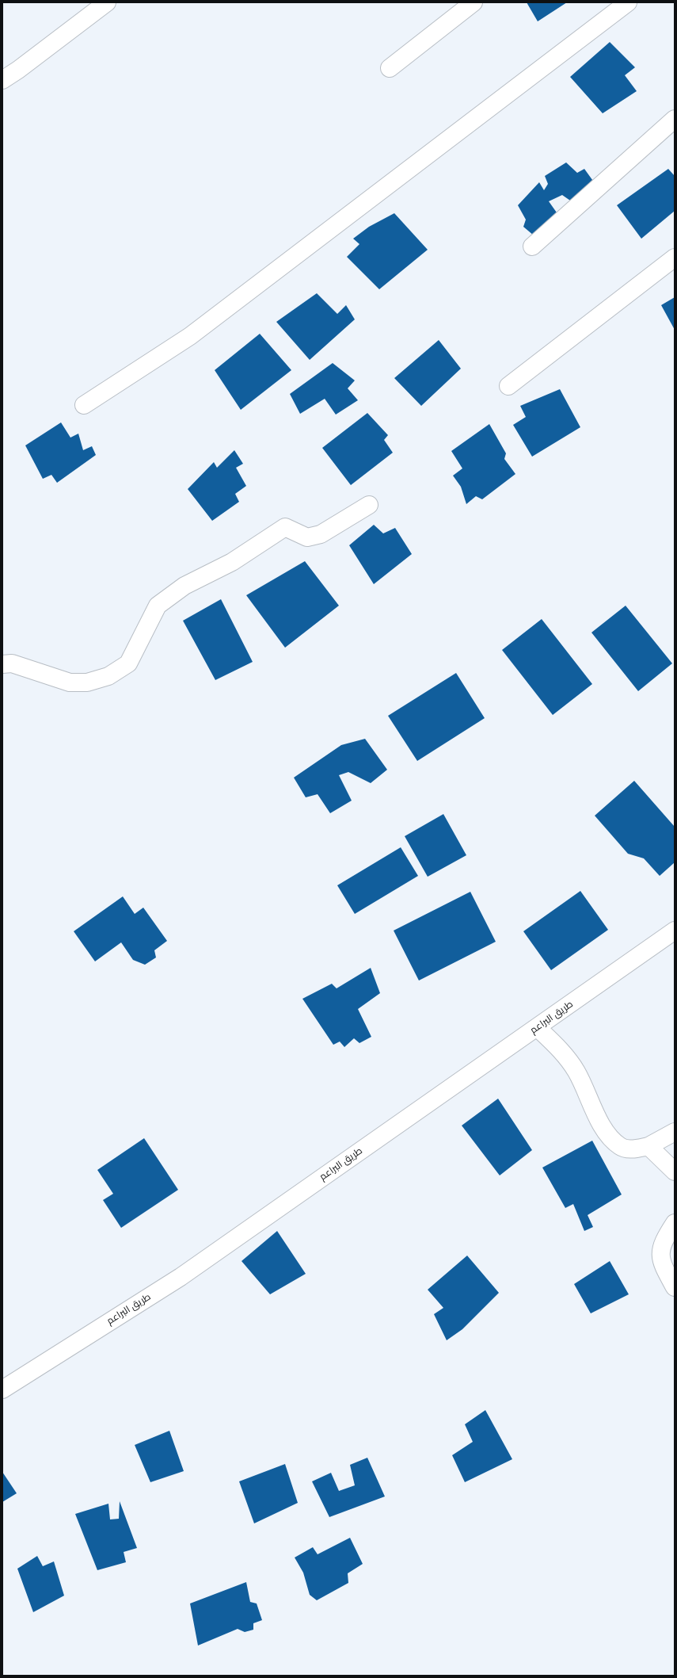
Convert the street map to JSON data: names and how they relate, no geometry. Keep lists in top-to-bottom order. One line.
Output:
{"streets":{"street":["طريق البراعم"]}}
